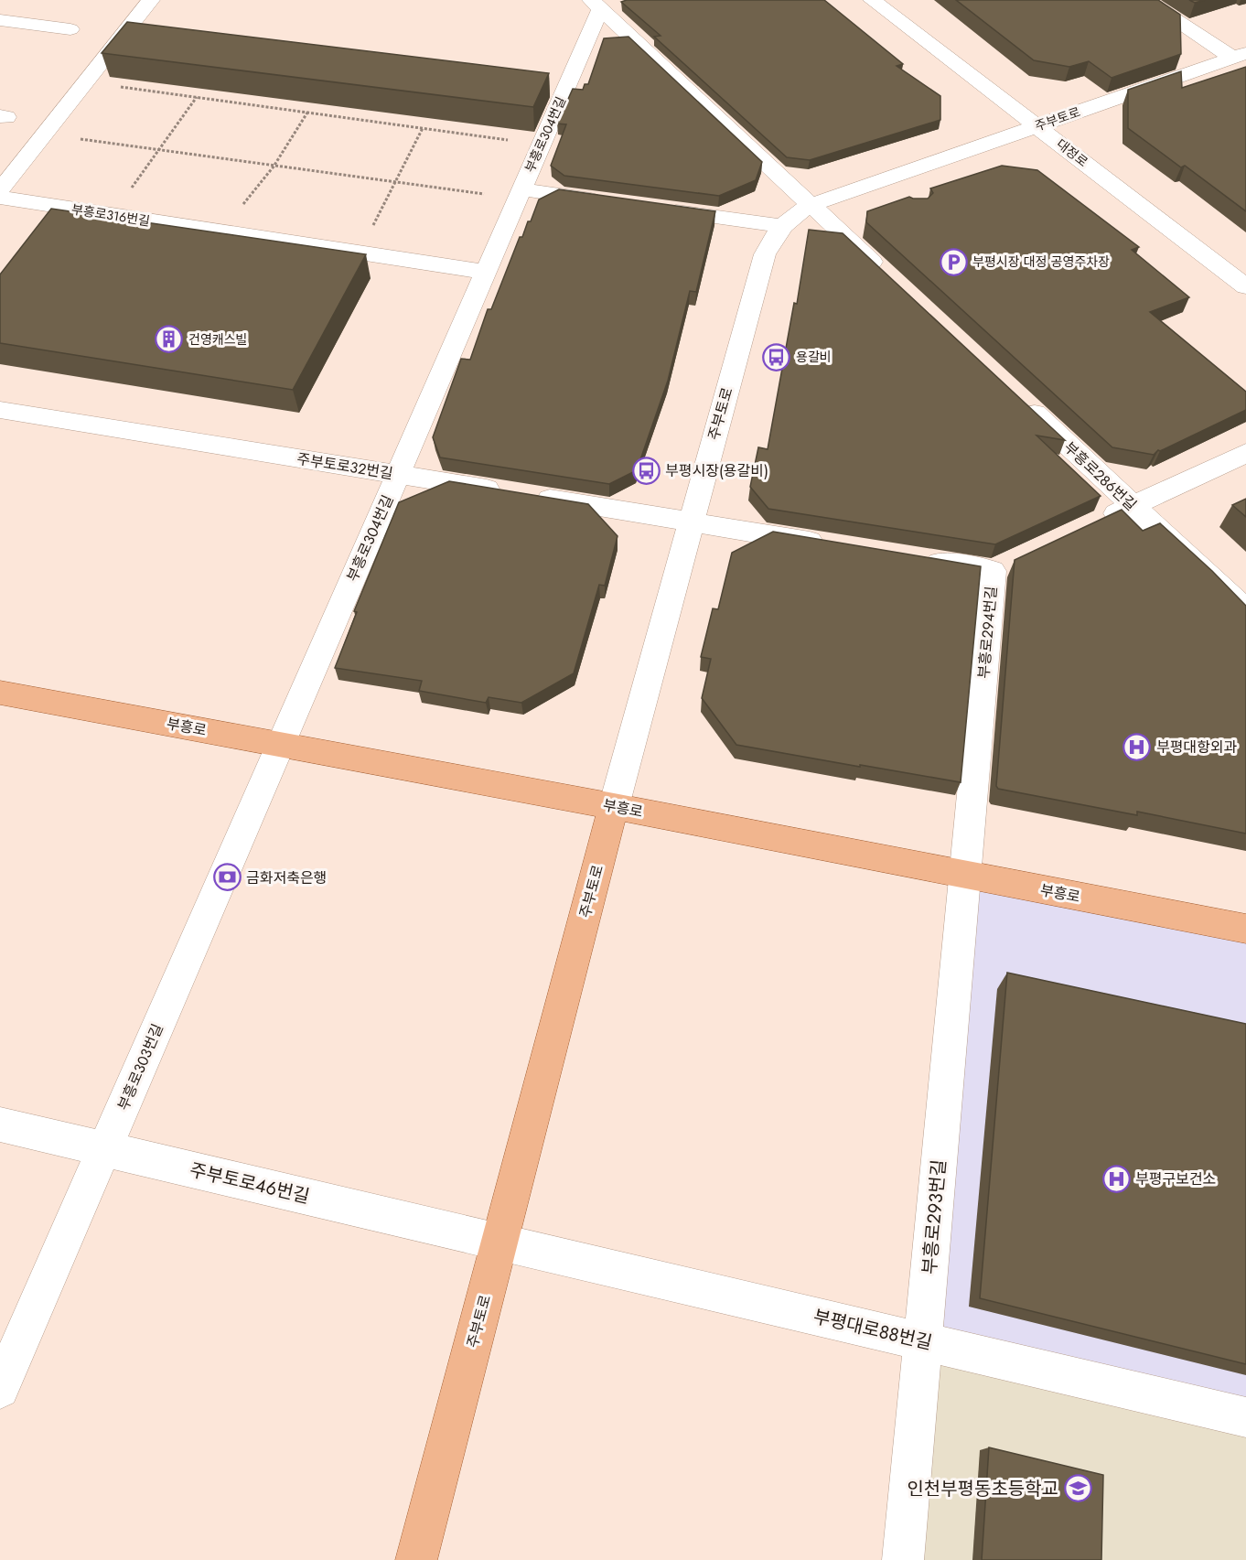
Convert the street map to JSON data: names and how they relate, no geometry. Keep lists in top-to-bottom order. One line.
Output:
{"streets":{"main road":["주부토로","부흥로"],"street":["부흥로304번길","대정로","부흥로316번길","주부토로32번길","부흥로286번길","부흥로294번길","부흥로303번길","주부토로46번길","부흥로293번길","부평대로88번길"]},"crossings":[["주부토로","대정로"],["주부토로","주부토로32번길"],["주부토로","부흥로"],["주부토로","주부토로46번길"],["주부토로","부평대로88번길"],["부흥로304번길","주부토로32번길"],["부흥로304번길","부흥로"],["부흥로304번길","부흥로303번길"],["부흥로294번길","부흥로"],["부흥로294번길","부흥로293번길"],["부흥로","부흥로303번길"],["부흥로","부흥로293번길"],["부흥로303번길","주부토로46번길"],["주부토로46번길","부평대로88번길"],["부흥로293번길","부평대로88번길"]],"places":{"parking":["부평시장 대정 공영주차장"],"building":["건영캐스빌"],"bus stop":["용갈비","부평시장(용갈비)"],"hospital":["부평대항외과","부평구보건소"],"bank":["금화저축은행"],"school or university":["인천부평동초등학교"]}}
